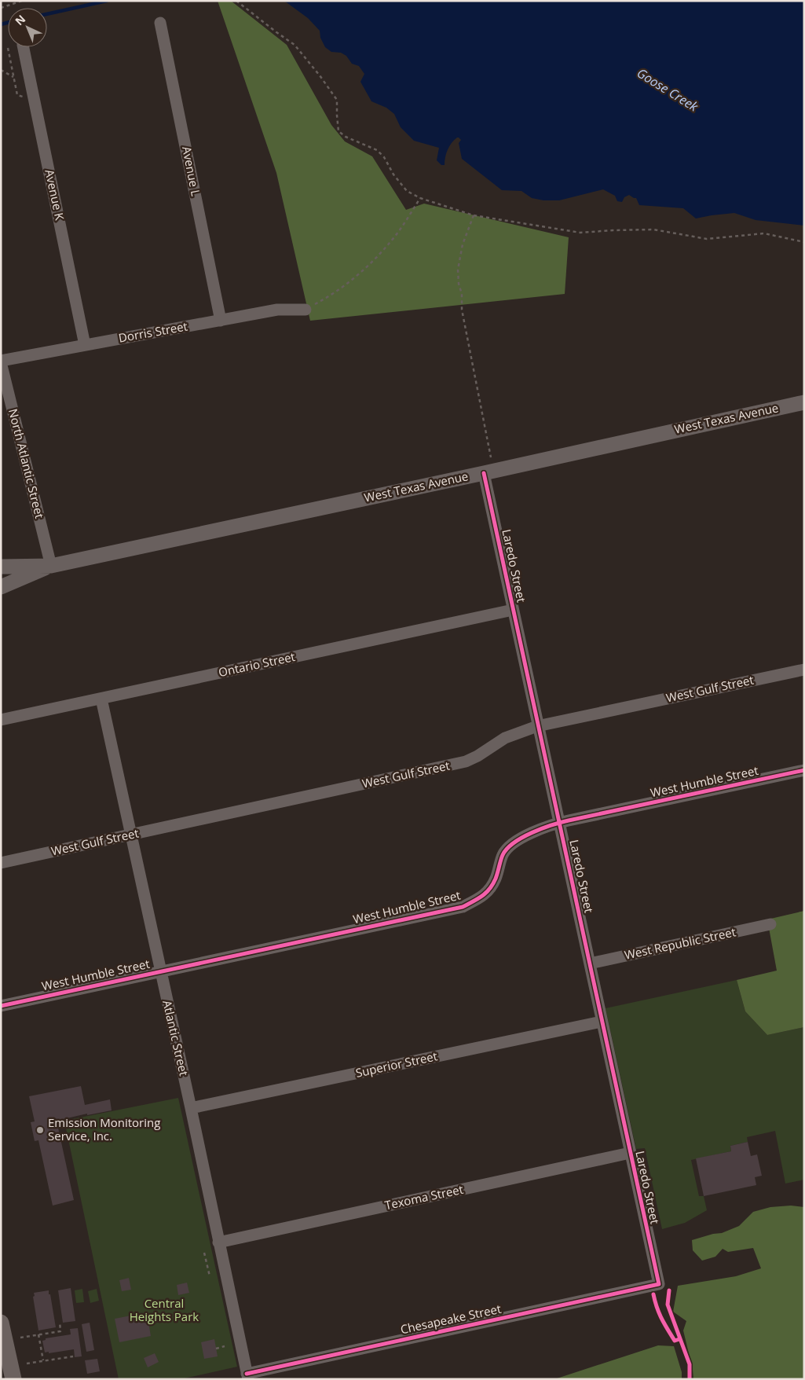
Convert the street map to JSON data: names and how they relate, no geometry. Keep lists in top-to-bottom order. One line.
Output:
{"streets":{"street":["Avenue L","Avenue K","Dorris Street","West Texas Avenue","North Atlantic Street","Laredo Street","Ontario Street","West Gulf Street","West Humble Street","West Republic Street","Atlantic Street","Superior Street","Texoma Street","Chesapeake Street"]},"crossings":[["Avenue L","Dorris Street"],["Avenue K","Dorris Street"],["Dorris Street","North Atlantic Street"],["West Texas Avenue","North Atlantic Street"],["West Texas Avenue","Laredo Street"],["Laredo Street","Ontario Street"],["Laredo Street","West Gulf Street"],["Laredo Street","West Humble Street"],["Laredo Street","West Republic Street"],["Laredo Street","Superior Street"],["Laredo Street","Texoma Street"],["Laredo Street","Chesapeake Street"],["Ontario Street","Atlantic Street"],["West Gulf Street","Atlantic Street"],["West Humble Street","Atlantic Street"],["Atlantic Street","Superior Street"],["Atlantic Street","Texoma Street"],["Atlantic Street","Chesapeake Street"]],"water":["Goose Creek"],"parks":["Central Heights Park"],"places":["Emission Monitoring Service, Inc."],"north":"top left"}
